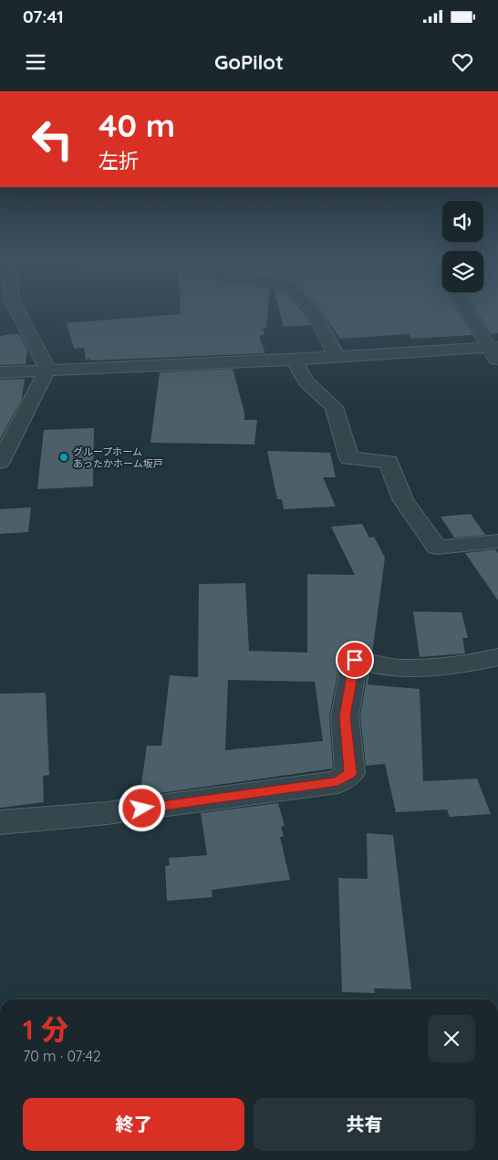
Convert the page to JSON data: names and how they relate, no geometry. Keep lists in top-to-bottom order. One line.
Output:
{"places":["グループホーム あったかホーム坂戸"],"page":{"status":"07:41","header":"GoPilot","turn":["40 m","左折"],"heading":["1 分","70 m · 07:42"],"buttons":["終了","共有"]}}
